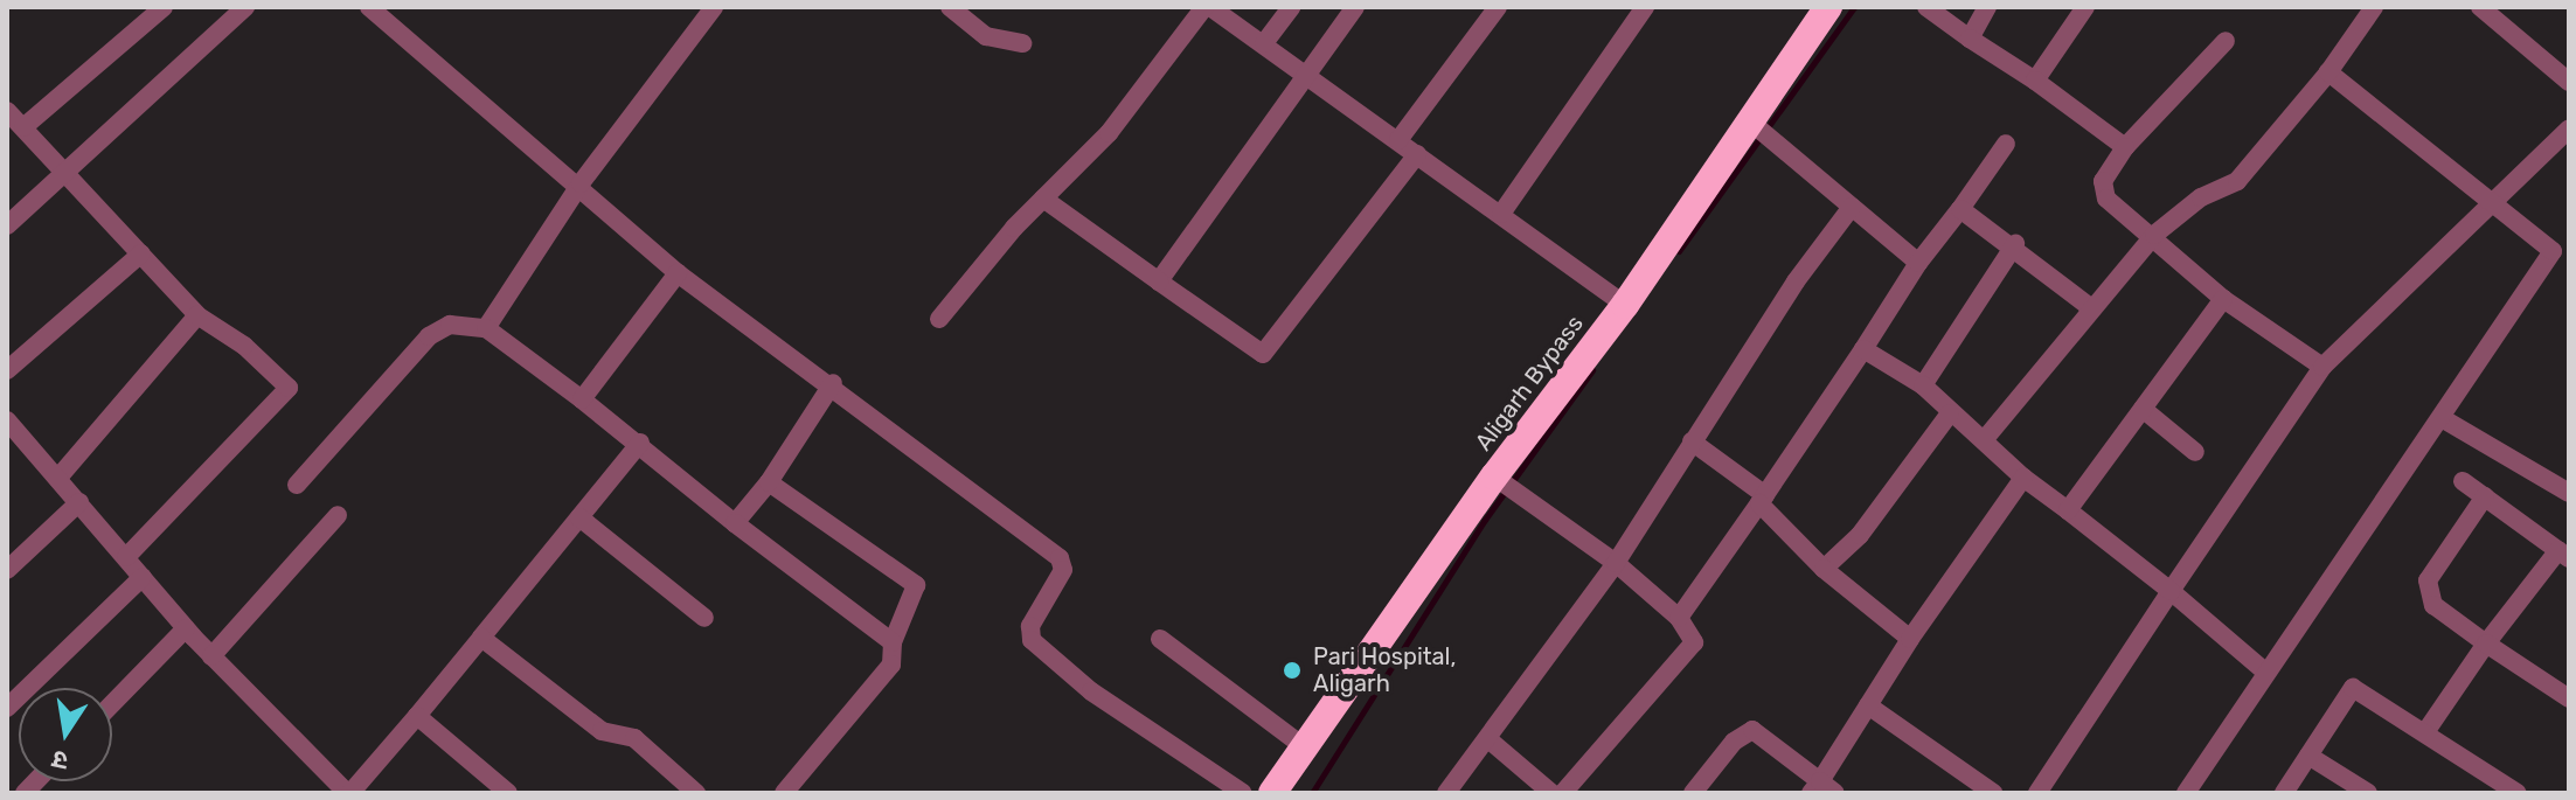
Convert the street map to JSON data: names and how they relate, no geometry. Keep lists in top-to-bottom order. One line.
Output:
{"streets":{"highway":["Aligarh Bypass"]},"places":["Pari Hospital, Aligarh"],"north":"bottom"}
